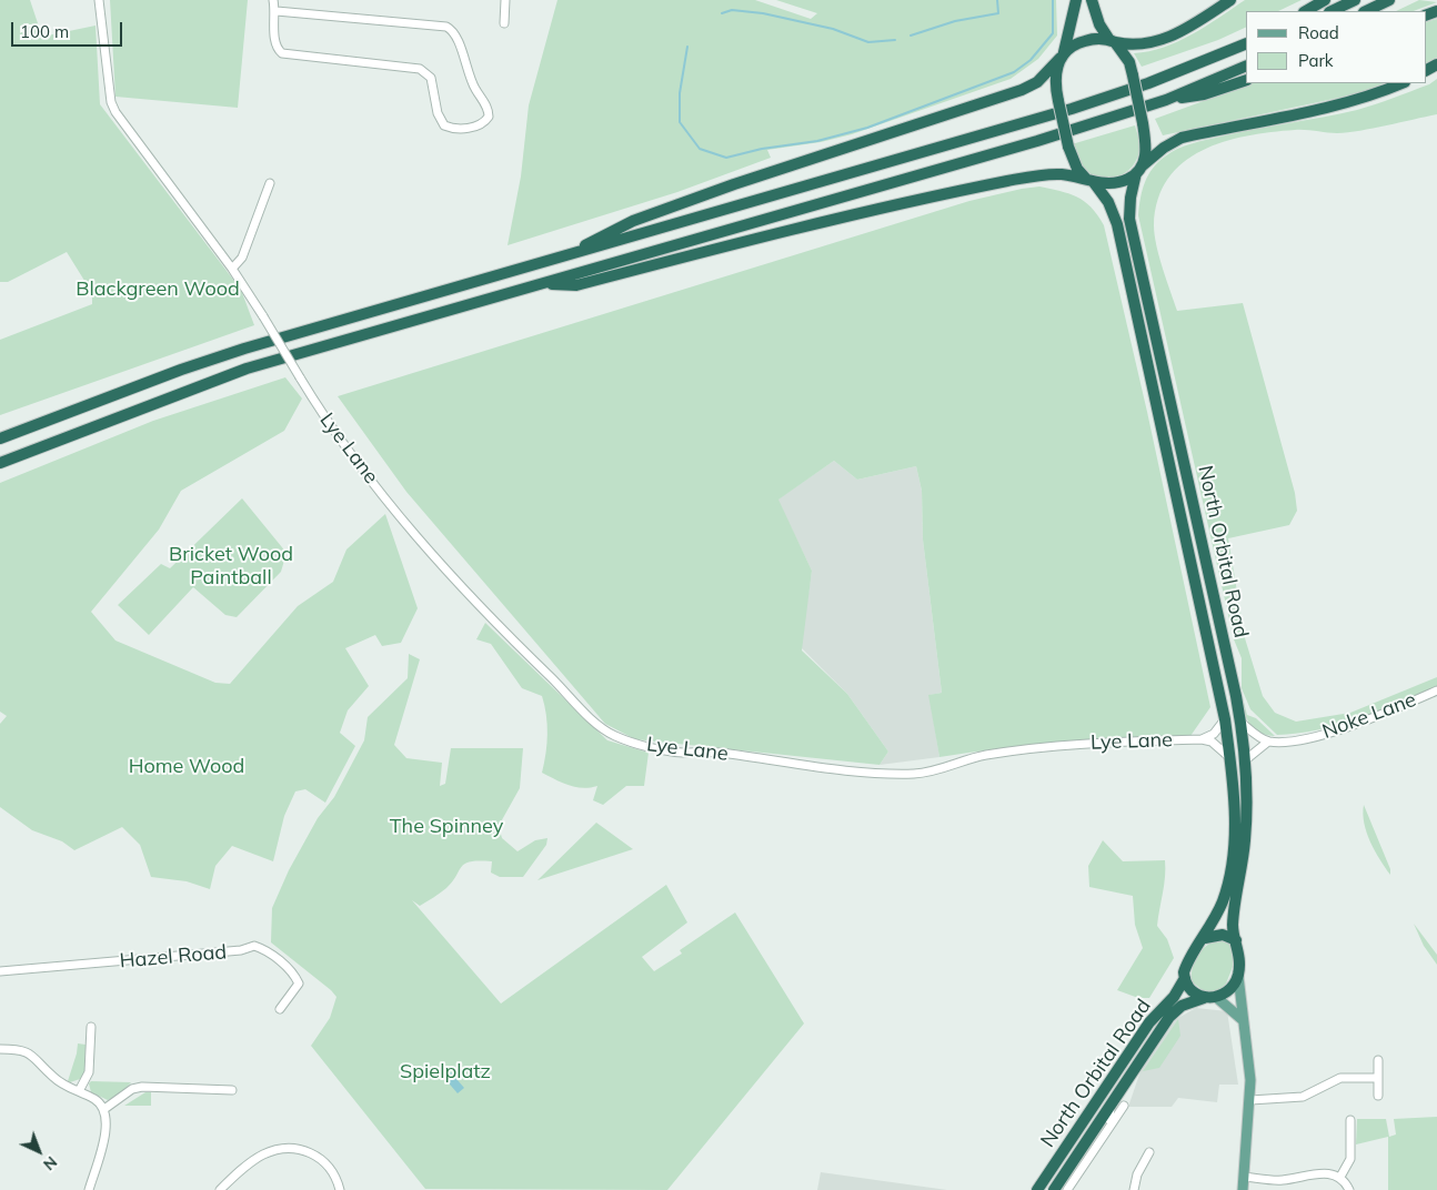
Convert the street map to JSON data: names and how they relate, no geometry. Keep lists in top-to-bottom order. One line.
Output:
{"streets":{"highway":["North Orbital Road"],"street":["Lye Lane","Noke Lane","Hazel Road"]},"crossings":[["Lye Lane","North Orbital Road"]],"parks":["Blackgreen Wood","Bricket Wood Paintball","Home Wood","The Spinney","Spielplatz"],"legend":["Road","Park"],"scale_bar":"100 m","north":"bottom right"}
